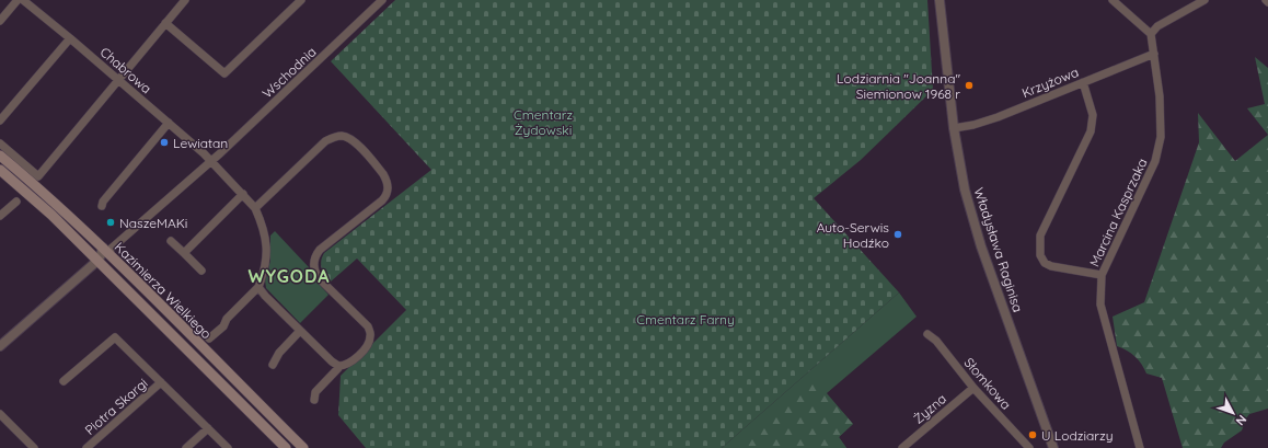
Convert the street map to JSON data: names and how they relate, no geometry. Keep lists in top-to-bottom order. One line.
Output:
{"streets":{"main road":["Kazimierza Wielkiego"],"street":["Chabrowa","Wschodnia","Krzyżowa","Marcina Kasprzaka","Władysława Raginisa","Słomkowa","Piotra Skargi","Żyzna"]},"crossings":[["Chabrowa","Wschodnia"],["Wschodnia","Kazimierza Wielkiego"],["Krzyżowa","Marcina Kasprzaka"],["Krzyżowa","Władysława Raginisa"],["Słomkowa","Żyzna"]],"districts":["WYGODA"],"parks":["Cmentarz Żydowski","Cmentarz Farny"],"places":["Lodziarnia \"Joanna\" Siemionow 1968 r","Lewiatan","NaszeMAKi","Auto-Serwis Hodźko","U Lodziarzy"],"north":"bottom right"}
